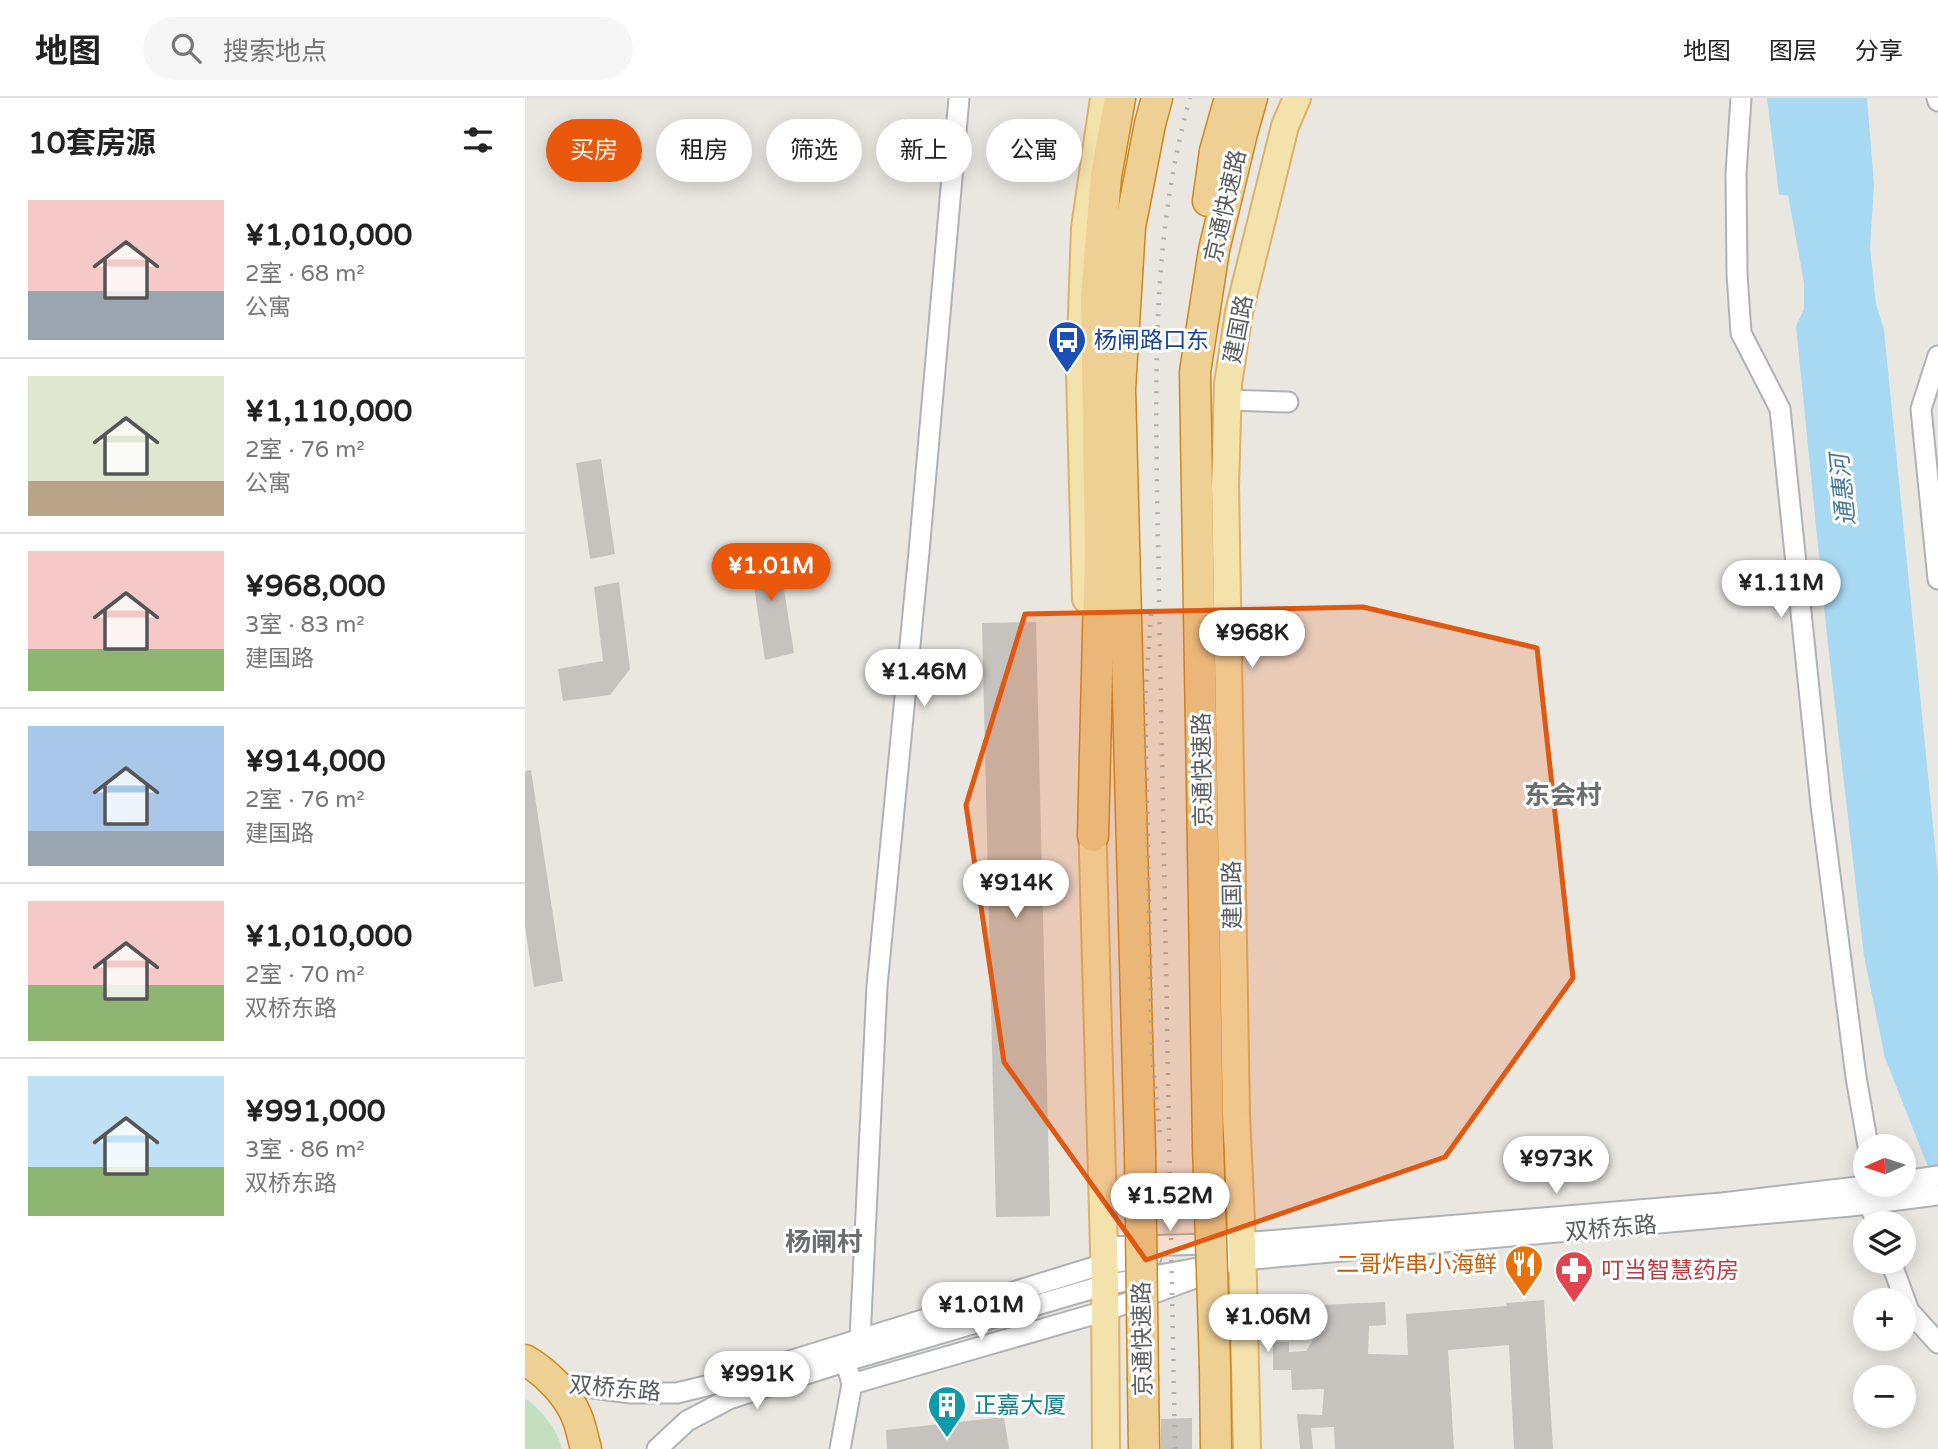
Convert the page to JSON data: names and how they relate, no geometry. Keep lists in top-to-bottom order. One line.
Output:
{"streets":{"highway":["京通快速路"],"main road":["建国路"],"street":["双桥东路"]},"crossings":[["建国路","双桥东路"]],"districts":["东会村","杨闸村"],"water":["通惠河"],"places":{"bus stop":["杨闸路口东"],"restaurant":["二哥炸串小海鲜"],"pharmacy":["叮当智慧药房"],"building":["正嘉大厦"]},"north":"left","page":{"header":"地图","search":"搜索地点","nav":["地图","图层","分享"],"heading":"10套房源","chip":["买房","租房","筛选","新上","公寓"],"list":[{"name":"¥1,010,000","note":"2室 · 68 m² · 公寓"},{"name":"¥1,110,000","note":"2室 · 76 m² · 公寓"},{"name":"¥968,000","note":"3室 · 83 m² · 建国路"},{"name":"¥914,000","note":"2室 · 76 m² · 建国路"},{"name":"¥1,010,000","note":"2室 · 70 m² · 双桥东路"},{"name":"¥991,000","note":"3室 · 86 m² · 双桥东路"}],"price":["¥1.01M","¥1.11M","¥968K","¥1.46M","¥914K","¥973K","¥1.52M","¥1.01M","¥1.06M","¥991K"],"map_buttons":["+","−"]}}
